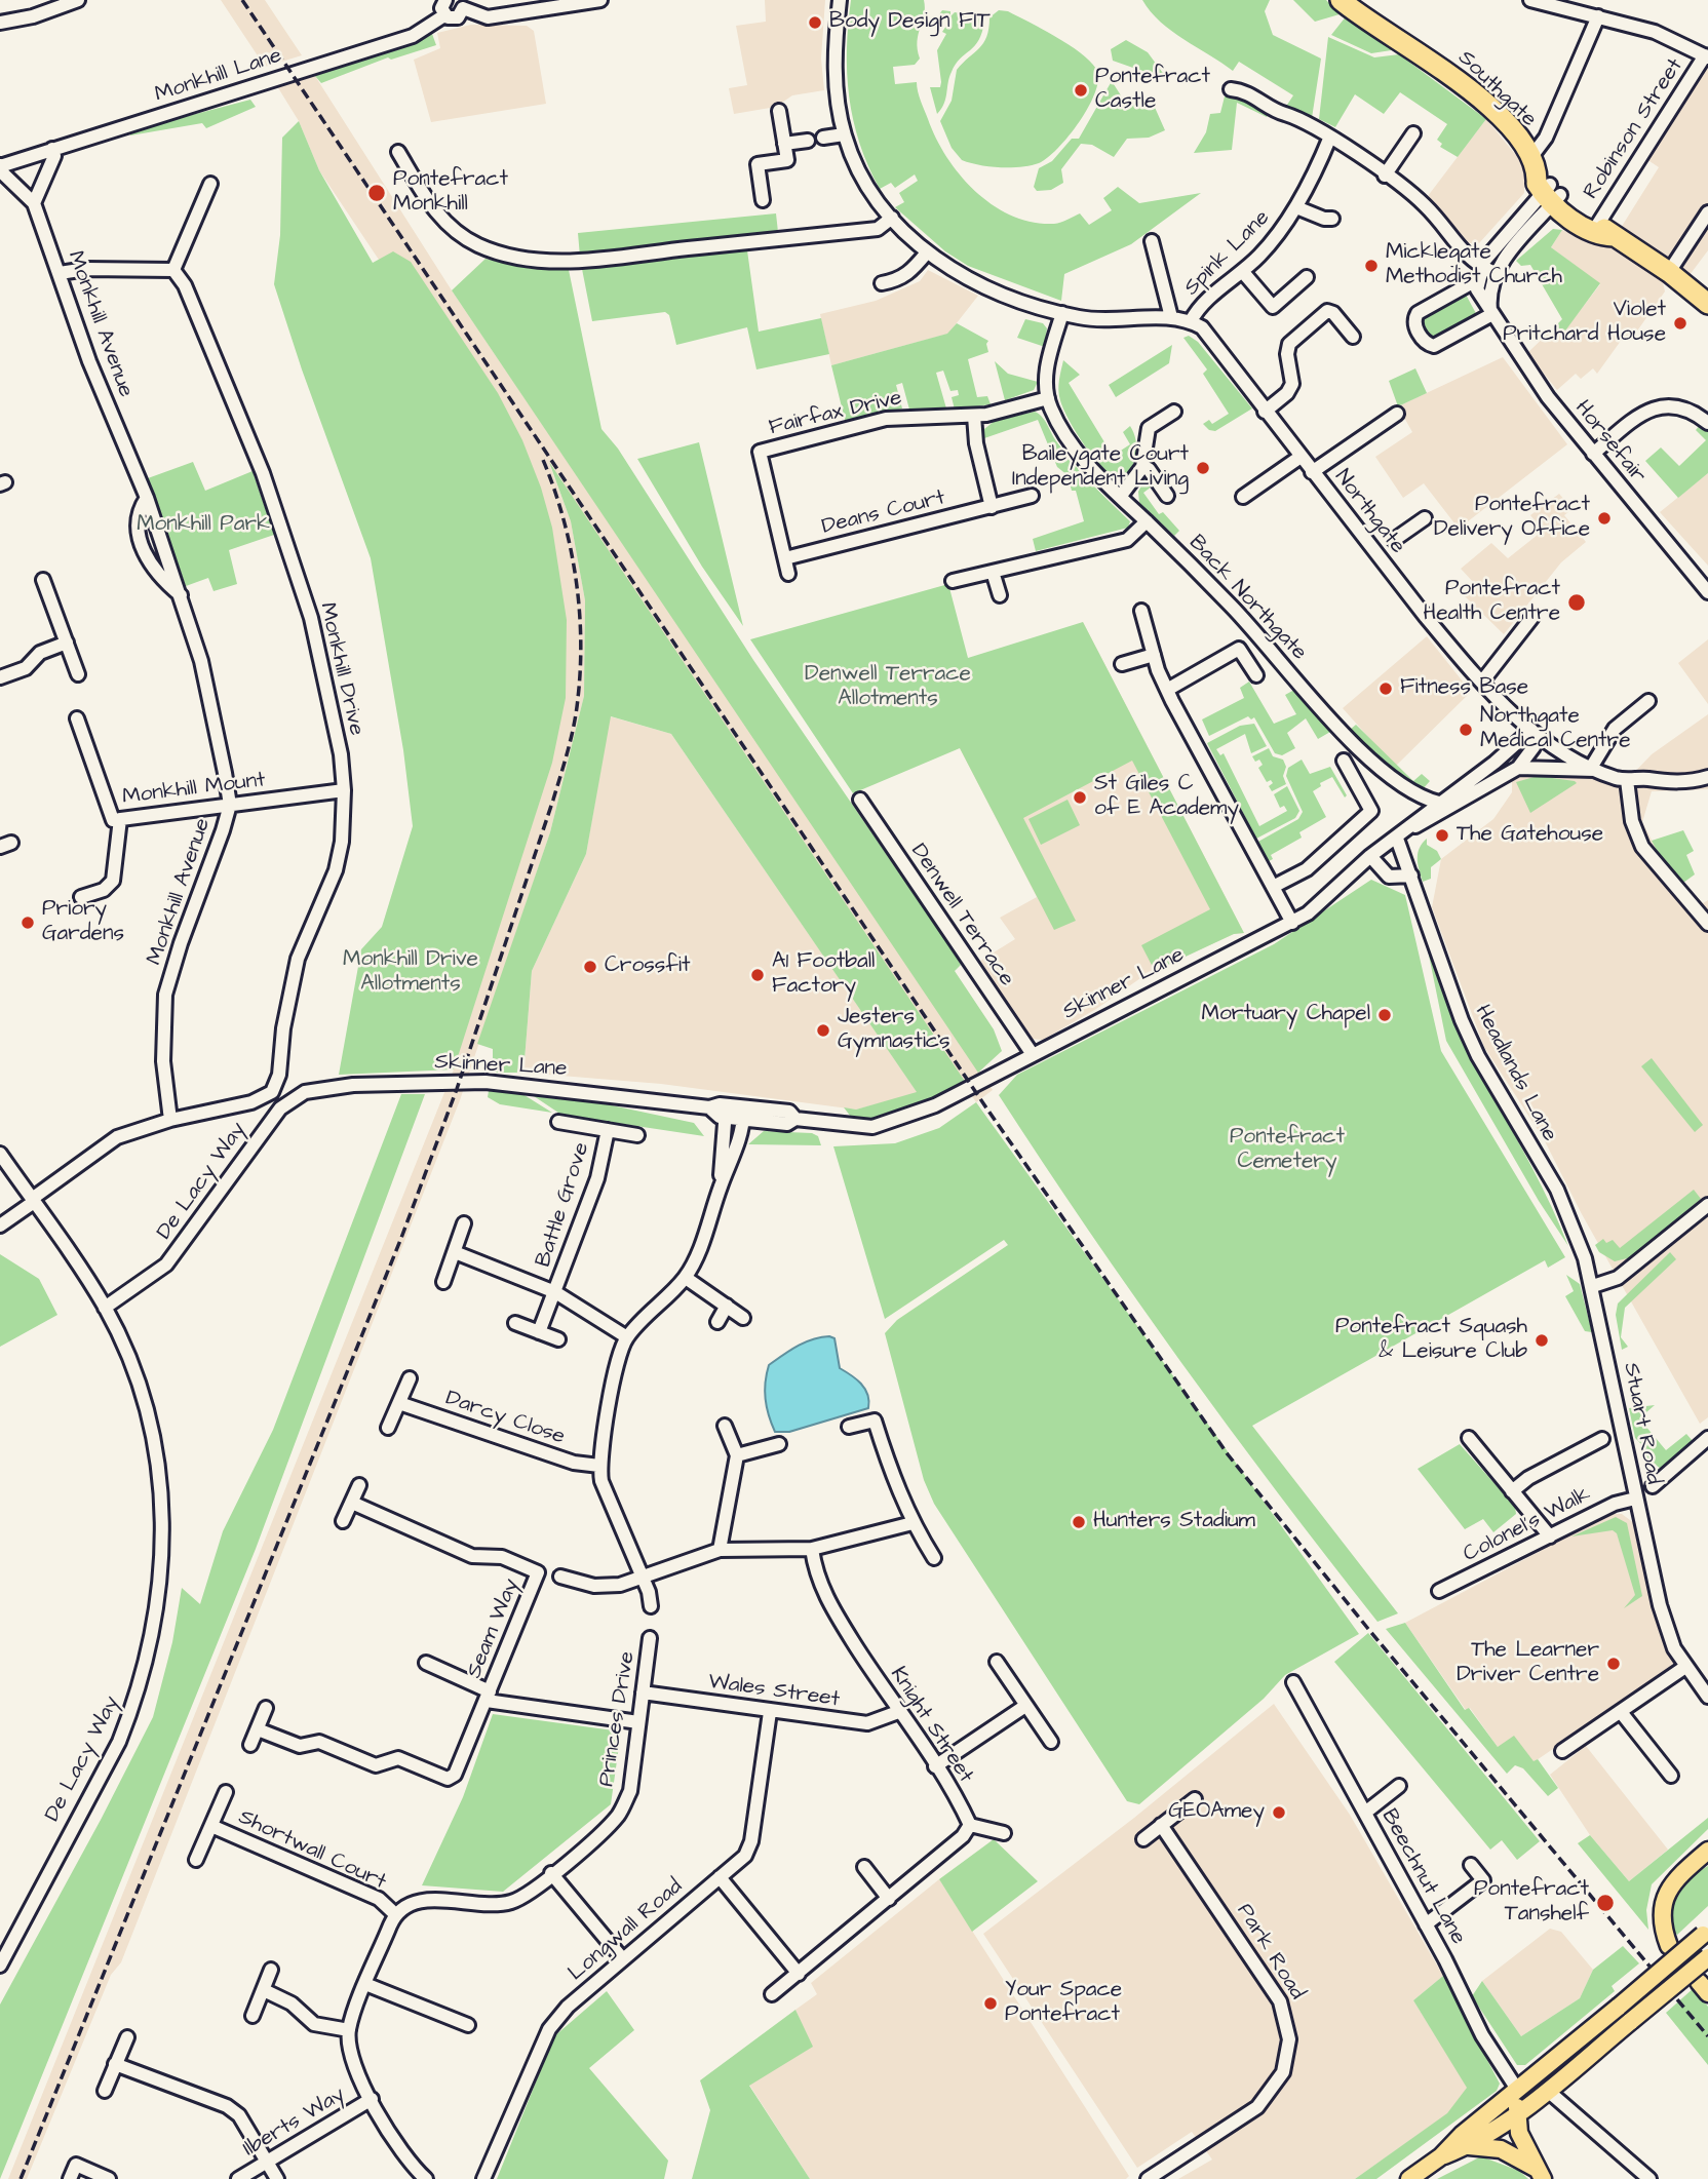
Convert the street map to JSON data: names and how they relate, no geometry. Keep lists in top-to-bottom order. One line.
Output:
{"streets":{"highway":["Southgate"],"street":["Monkhill Lane","Robinson Street","Spink Lane","Monkhill Avenue","Fairfax Drive","Horsefair","Northgate","Deans Court","Back Northgate","Monkhill Drive","Monkhill Mount","Denwell Terrace","Skinner Lane","Headlands Lane","De Lacy Way","Battle Grove","Darcy Close","Stuart Road","Colonel's Walk","Seam Way","Wales Street","Princes Drive","Knight Street","Shortwall Court","Beechnut Lane","Longwall Road","Park Road","Ilberts Way"]},"crossings":[["Monkhill Lane","Monkhill Avenue"],["Southgate","Robinson Street"],["Spink Lane","Northgate"],["Monkhill Avenue","Monkhill Drive"],["Monkhill Avenue","Monkhill Mount"],["Fairfax Drive","Deans Court"],["Fairfax Drive","Back Northgate"],["Northgate","Skinner Lane"],["Back Northgate","Skinner Lane"],["Monkhill Drive","Monkhill Mount"],["Denwell Terrace","Skinner Lane"],["Skinner Lane","Headlands Lane"],["Skinner Lane","De Lacy Way"],["Headlands Lane","Stuart Road"],["Stuart Road","Colonel's Walk"],["Seam Way","Princes Drive"],["Wales Street","Princes Drive"],["Wales Street","Knight Street"],["Wales Street","Longwall Road"],["Princes Drive","Shortwall Court"]],"parks":["Monkhill Park","Denwell Terrace Allotments","Monkhill Drive Allotments","Pontefract Cemetery"],"places":["Body Design FIT","Pontefract Castle","Pontefract Monkhill","Micklegate Methodist Church","Violet Pritchard House","Baileygate Court Independent Living","Pontefract Delivery Office","Pontefract Health Centre","Fitness Base","Northgate Medical Centre","St Giles C of E Academy","The Gatehouse","Priory Gardens","Crossfit","A1 Football Factory","Mortuary Chapel","Jesters Gymnastics","Pontefract Squash & Leisure Club","Hunters Stadium","The Learner Driver Centre","GEOAmey","Pontefract Tanshelf","Your Space Pontefract"]}
